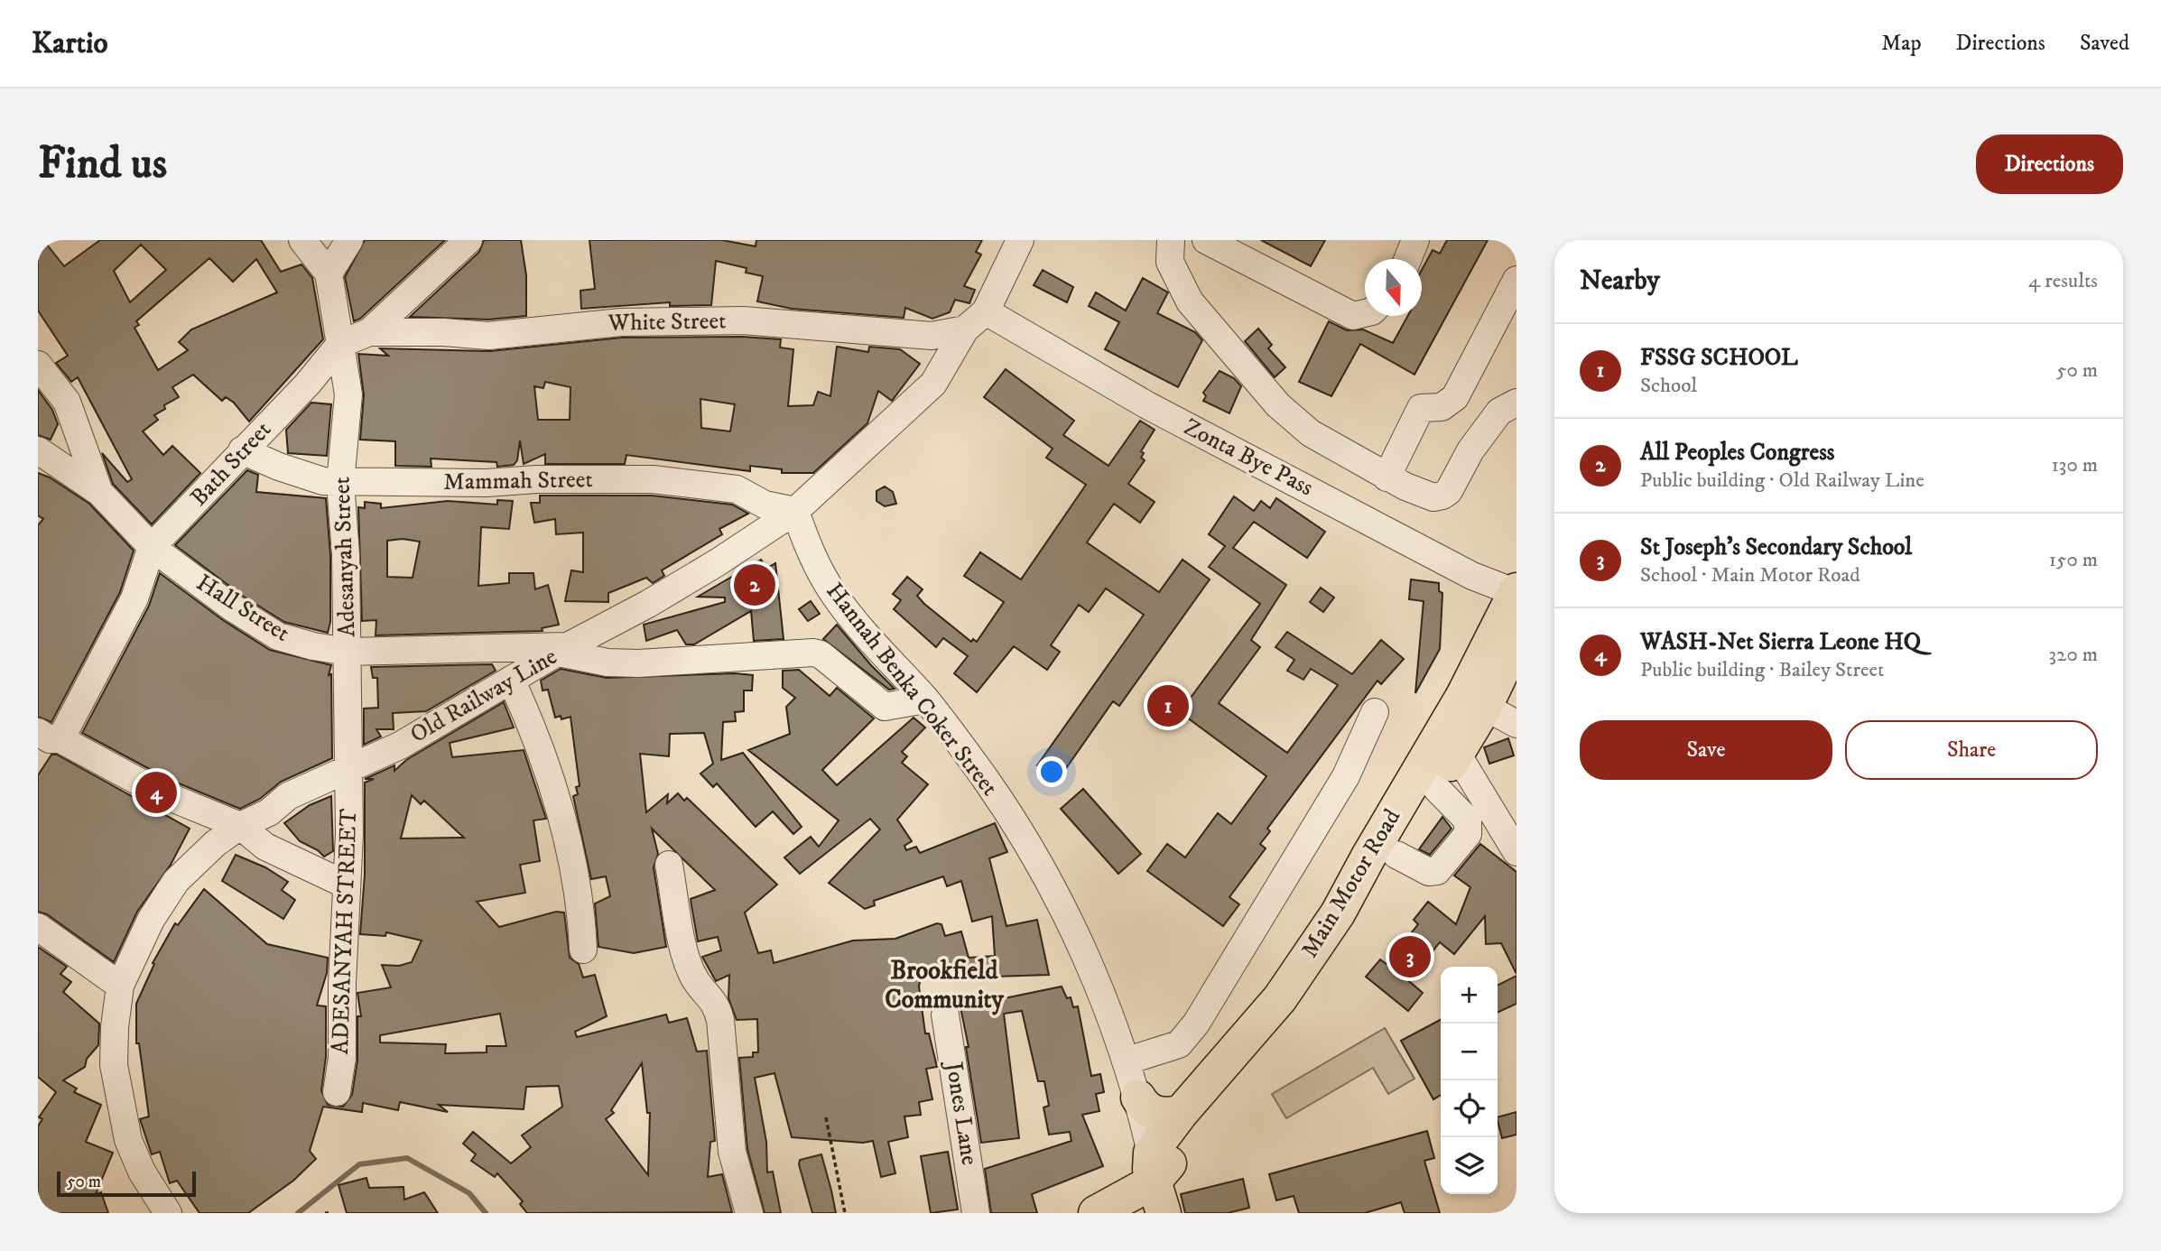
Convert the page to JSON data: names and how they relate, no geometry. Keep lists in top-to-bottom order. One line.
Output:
{"streets":{"main road":["Main Motor Road"],"street":["White Street","Zonta Bye Pass","Bath Street","Mammah Street","Adesanyah Street","Hall Street","Hannah Benka Coker Street","Old Railway Line","ADESANYAH STREET","Jones Lane"]},"crossings":[["White Street","Bath Street"],["White Street","Old Railway Line"],["Zonta Bye Pass","Old Railway Line"],["Zonta Bye Pass","Main Motor Road"],["Bath Street","Mammah Street"],["Bath Street","Adesanyah Street"],["Bath Street","Hall Street"],["Mammah Street","Adesanyah Street"],["Mammah Street","Hannah Benka Coker Street"],["Mammah Street","Old Railway Line"],["Adesanyah Street","Hall Street"],["Adesanyah Street","Old Railway Line"],["Adesanyah Street","ADESANYAH STREET"],["Hall Street","Old Railway Line"],["Hannah Benka Coker Street","Old Railway Line"],["Hannah Benka Coker Street","Main Motor Road"],["Old Railway Line","ADESANYAH STREET"]],"districts":["Brookfield Community"],"scale_bar":"50 m","north":"bottom","page":{"header":"Kartio","nav":["Map","Directions","Saved"],"buttons":["Directions",["Save","Share"]],"title":"Find us","heading":["Nearby","4 results"],"list":[{"mark":"1","name":"FSSG SCHOOL","note":"School","value":"50 m"},{"mark":"2","name":"All Peoples Congress","note":"Public building · Old Railway Line","value":"130 m"},{"mark":"3","name":"St Joseph's Secondary School","note":"School · Main Motor Road","value":"150 m"},{"mark":"4","name":"WASH-Net Sierra Leone HQ","note":"Public building · Bailey Street","value":"320 m"}],"pins":["2","1","4","3"],"map_buttons":["+","−"],"scale":"50 m"}}
